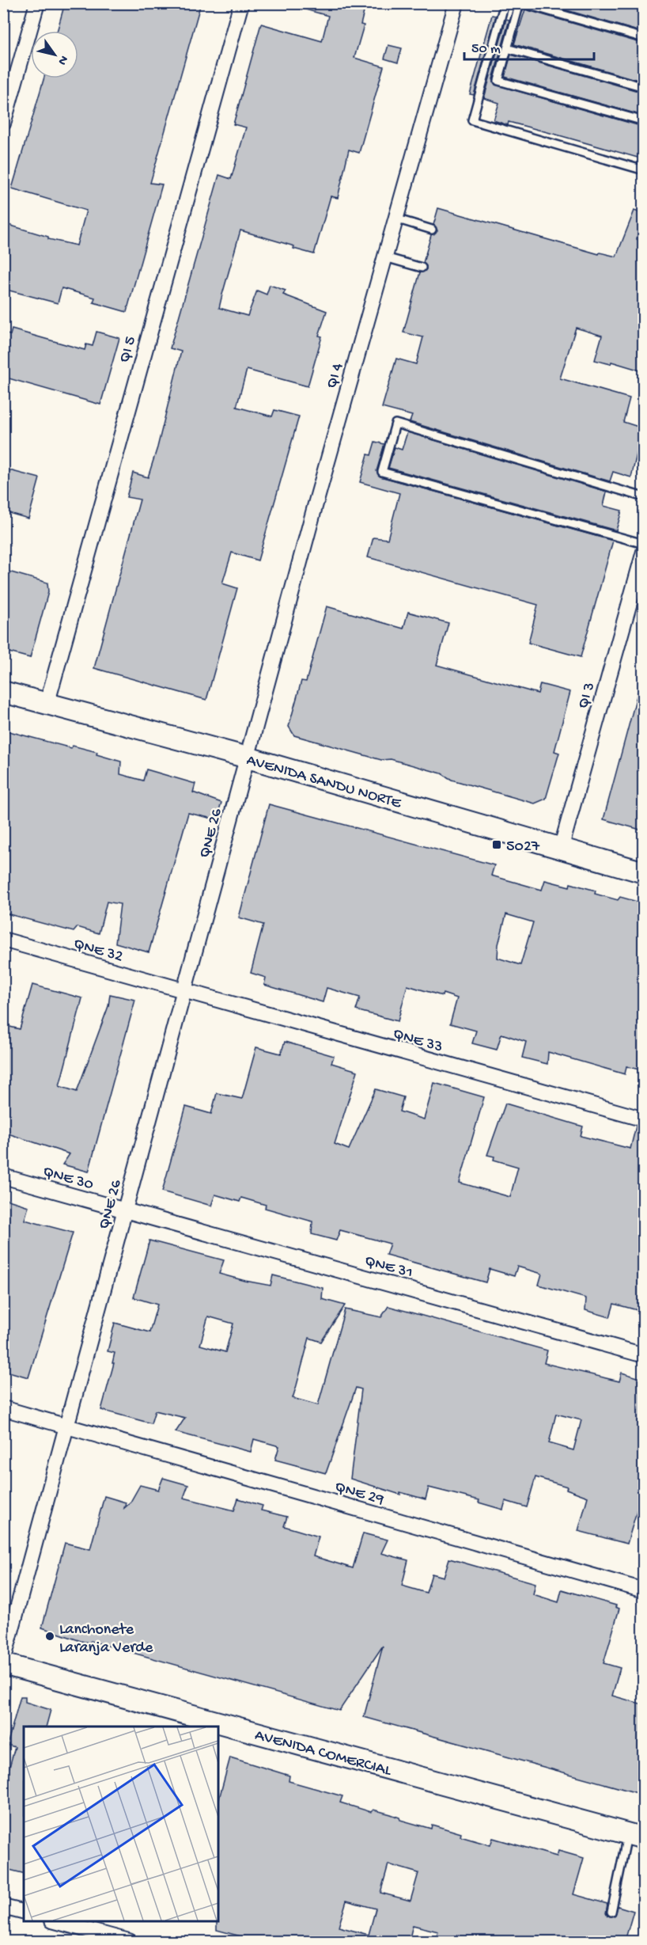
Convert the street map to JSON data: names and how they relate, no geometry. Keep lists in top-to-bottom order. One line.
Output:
{"streets":{"main road":["AVENIDA SANDU NORTE","AVENIDA COMERCIAL"],"street":["QI 5","QI 4","QI 3","QNE 26","QNE 32","QNE 33","QNE 30","QNE 31","QNE 29"]},"crossings":[["QI 5","AVENIDA SANDU NORTE"],["QI 4","AVENIDA SANDU NORTE"],["QI 4","QNE 26"],["QI 3","AVENIDA SANDU NORTE"],["AVENIDA SANDU NORTE","QNE 26"],["QNE 26","QNE 32"],["QNE 26","QNE 33"],["QNE 26","QNE 30"],["QNE 26","QNE 31"],["QNE 26","QNE 29"],["QNE 26","AVENIDA COMERCIAL"],["QNE 32","QNE 33"],["QNE 30","QNE 31"]],"places":{"transit":["5027"],"other":["Lanchonete Laranja Verde"]},"scale_bar":"50 m","north":"bottom right"}
